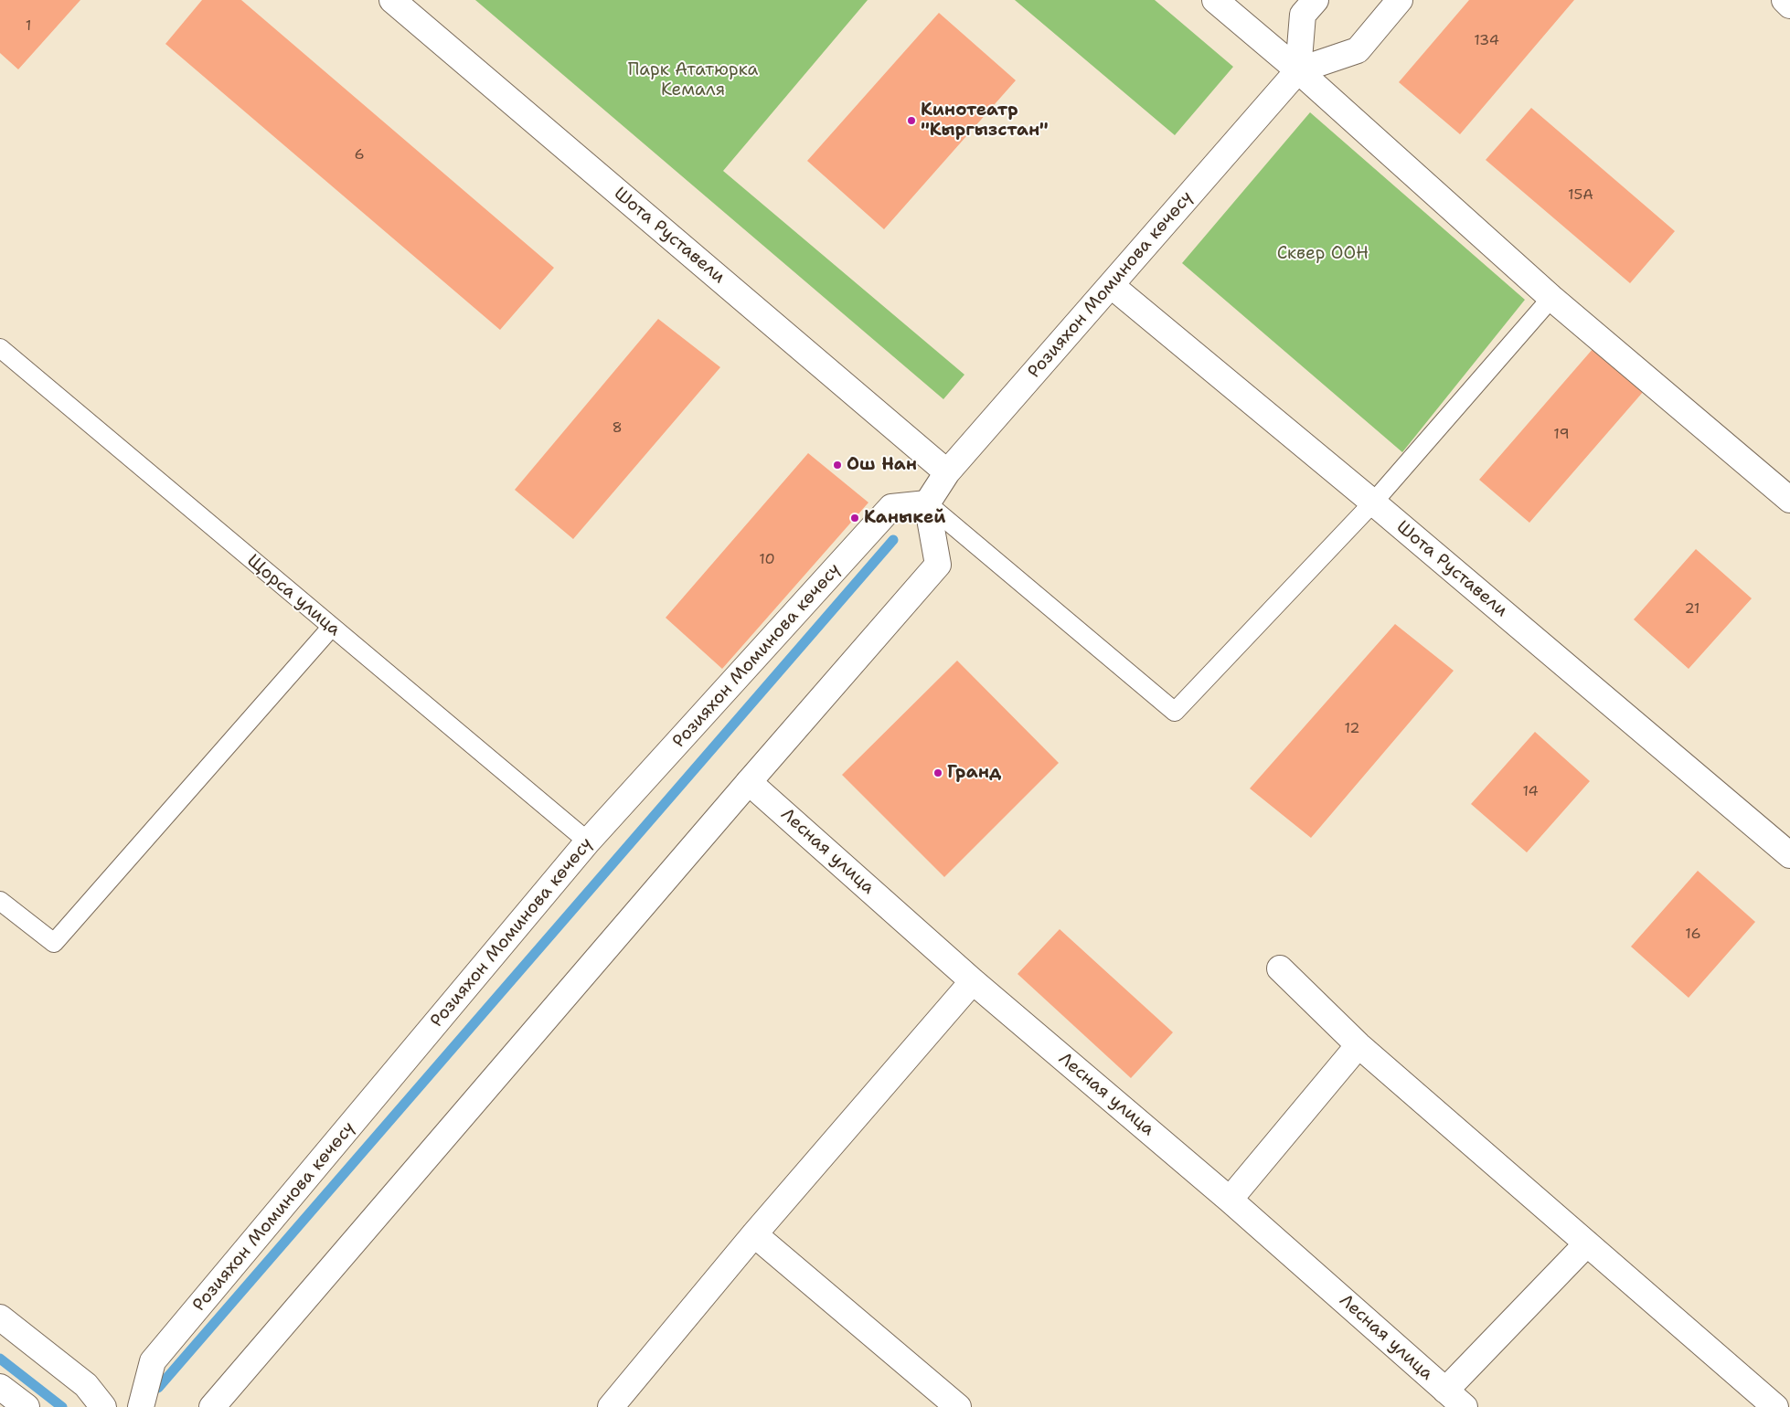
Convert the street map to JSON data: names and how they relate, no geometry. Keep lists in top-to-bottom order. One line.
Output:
{"streets":{"street":["Шота Руставели","Розияхон Моминова көчөсү","Лесная улица"],"lane":["Щорса улица"]},"crossings":[["Шота Руставели","Розияхон Моминова көчөсү"],["Розияхон Моминова көчөсү","Щорса улица"]],"parks":["Парк Ататюрка Кемаля","Сквер ООН"],"places":["Кинотеатр \"Кыргызстан\"","Ош Нан","Каныкей","Гранд"],"house_numbers":["1","134","6","15А","8","19","10","21","12","14","16"]}
